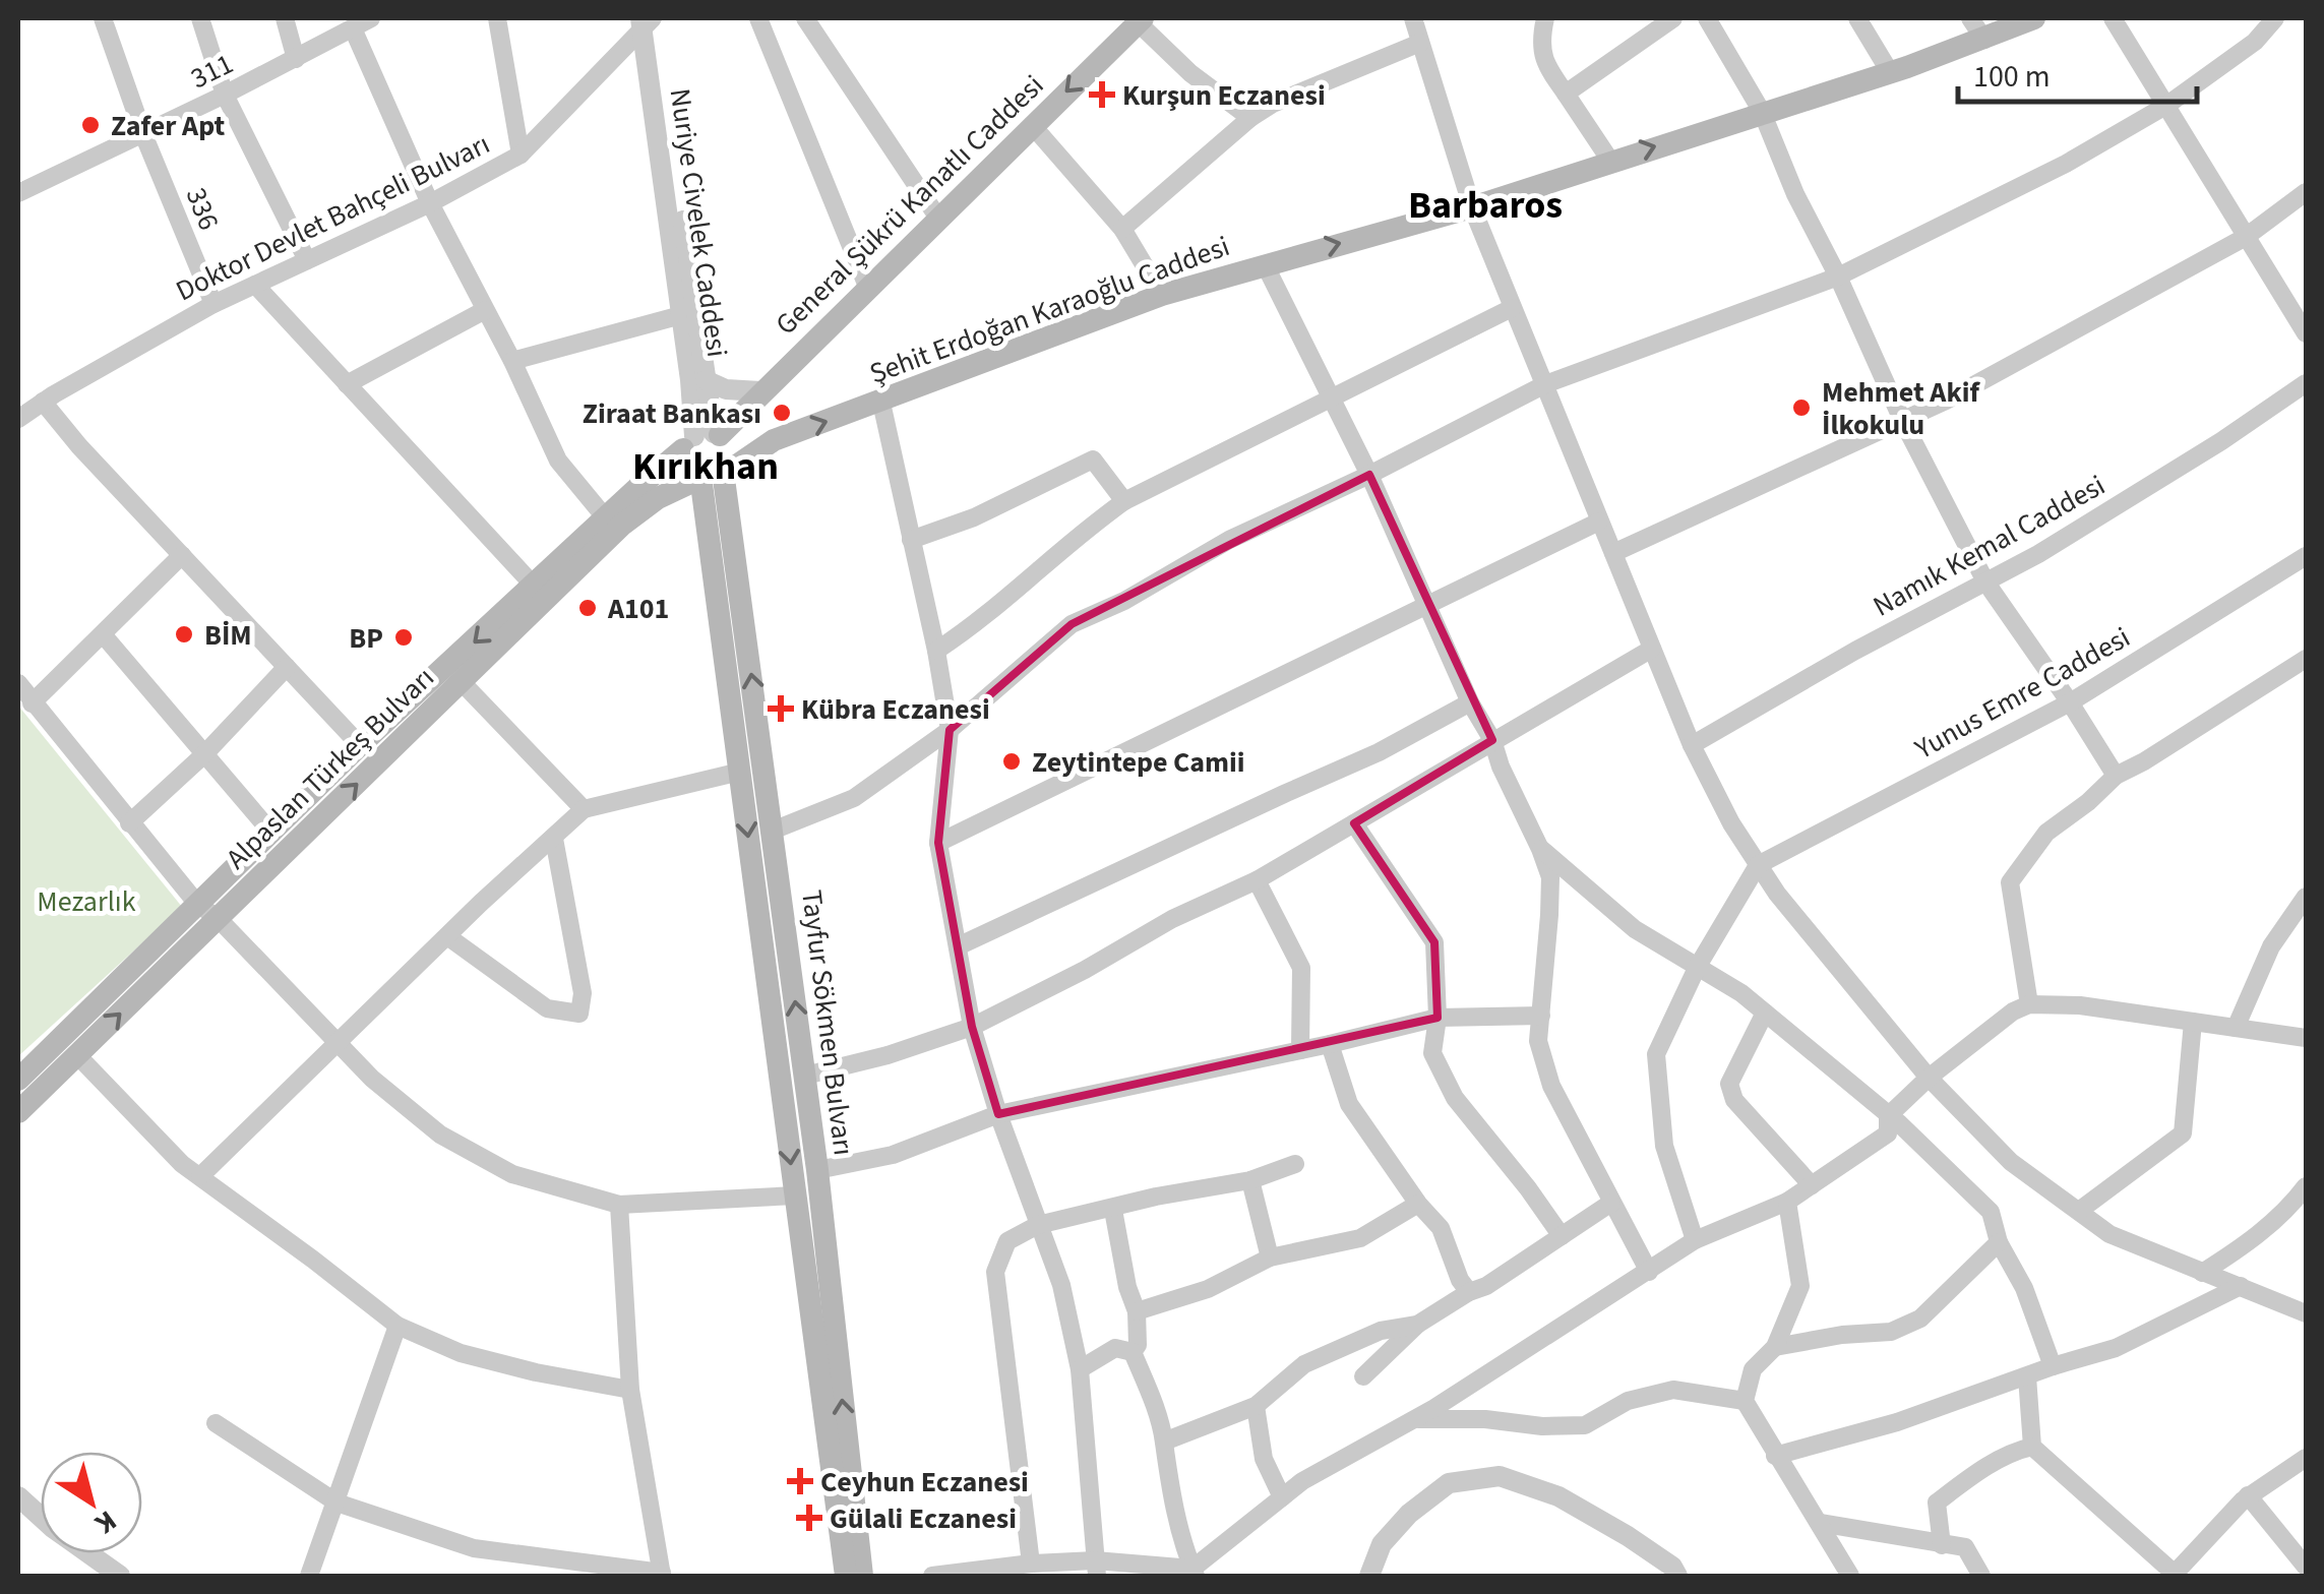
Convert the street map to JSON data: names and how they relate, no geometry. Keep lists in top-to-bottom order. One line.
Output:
{"streets":{"main road":["General Şükrü Kanatlı Caddesi","Nuriye Civelek Caddesi","Şehit Erdoğan Karaoğlu Caddesi","Alpaslan Türkeş Bulvarı","Tayfur Sökmen Bulvarı"],"street":["311","336","Doktor Devlet Bahçeli Bulvarı","Namık Kemal Caddesi","Yunus Emre Caddesi"]},"crossings":[["311","336"],["General Şükrü Kanatlı Caddesi","Nuriye Civelek Caddesi"],["General Şükrü Kanatlı Caddesi","Alpaslan Türkeş Bulvarı"],["336","Doktor Devlet Bahçeli Bulvarı"],["Doktor Devlet Bahçeli Bulvarı","Nuriye Civelek Caddesi"],["Nuriye Civelek Caddesi","Şehit Erdoğan Karaoğlu Caddesi"],["Nuriye Civelek Caddesi","Alpaslan Türkeş Bulvarı"],["Nuriye Civelek Caddesi","Tayfur Sökmen Bulvarı"],["Şehit Erdoğan Karaoğlu Caddesi","Alpaslan Türkeş Bulvarı"],["Şehit Erdoğan Karaoğlu Caddesi","Tayfur Sökmen Bulvarı"],["Alpaslan Türkeş Bulvarı","Tayfur Sökmen Bulvarı"]],"one_way":["Şehit Erdoğan Karaoğlu Caddesi"],"districts":["Barbaros","Kırıkhan"],"parks":["Mezarlık"],"places":{"health":["Kurşun Eczanesi","Kübra Eczanesi","Ceyhun Eczanesi","Gülali Eczanesi"],"other":["Zafer Apt","Mehmet Akif İlkokulu","Ziraat Bankası","A101","BİM","BP","Zeytintepe Camii"]},"scale_bar":"100 m","north":"bottom right"}
